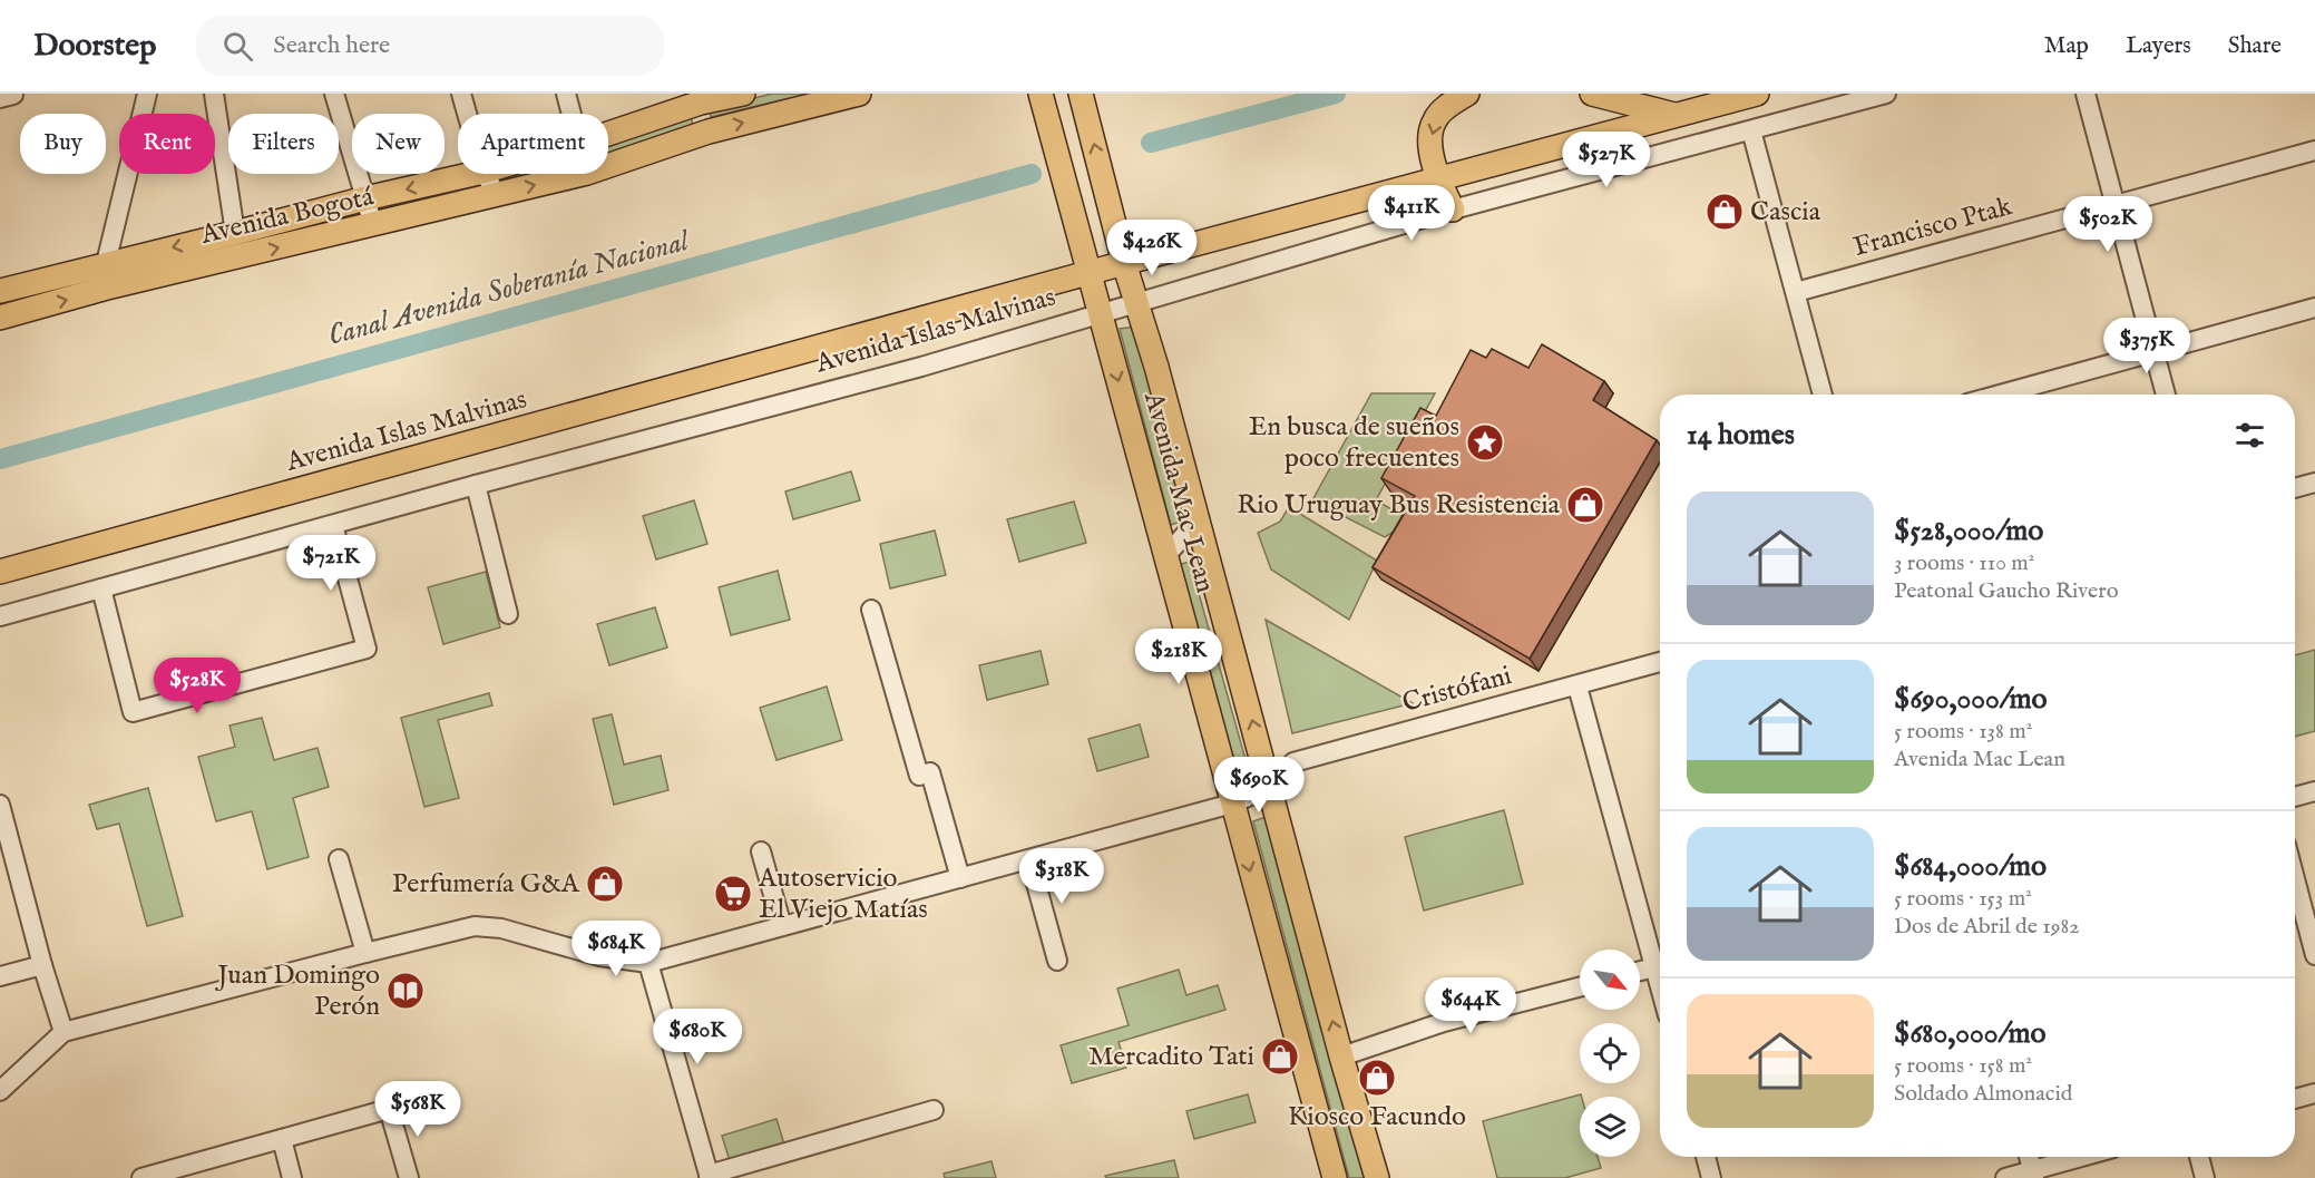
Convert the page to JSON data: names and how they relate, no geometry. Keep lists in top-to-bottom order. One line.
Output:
{"streets":{"main road":["Avenida Bogotá","Avenida Islas Malvinas","Avenida Mac Lean"],"street":["Francisco Ptak","Cristófani"]},"crossings":[["Avenida Islas Malvinas","Avenida Mac Lean"],["Avenida Mac Lean","Cristófani"]],"water":["Canal Avenida Soberanía Nacional"],"places":{"shop":["Cascia","Rio Uruguay Bus Resistencia","Perfumería G&A","Mercadito Tati","Kiosco Facundo"],"place":["En busca de sueños poco frecuentes"],"supermarket":["Autoservicio El Viejo Matías"],"library":["Juan Domingo Perón"]},"north":"bottom right","page":{"header":"Doorstep","search":"Search here","nav":["Map","Layers","Share"],"chip":["Buy","Rent","Filters","New","Apartment"],"price":["$527K","$411K","$502K","$426K","$375K","$721K","$218K","$528K","$690K","$318K","$684K","$644K","$680K","$568K"],"heading":"14 homes","list":[{"name":"$528,000/mo","note":"3 rooms · 110 m² · Peatonal Gaucho Rivero"},{"name":"$690,000/mo","note":"5 rooms · 138 m² · Avenida Mac Lean"},{"name":"$684,000/mo","note":"5 rooms · 153 m² · Dos de Abril de 1982"},{"name":"$680,000/mo","note":"5 rooms · 158 m² · Soldado Almonacid"}]}}
